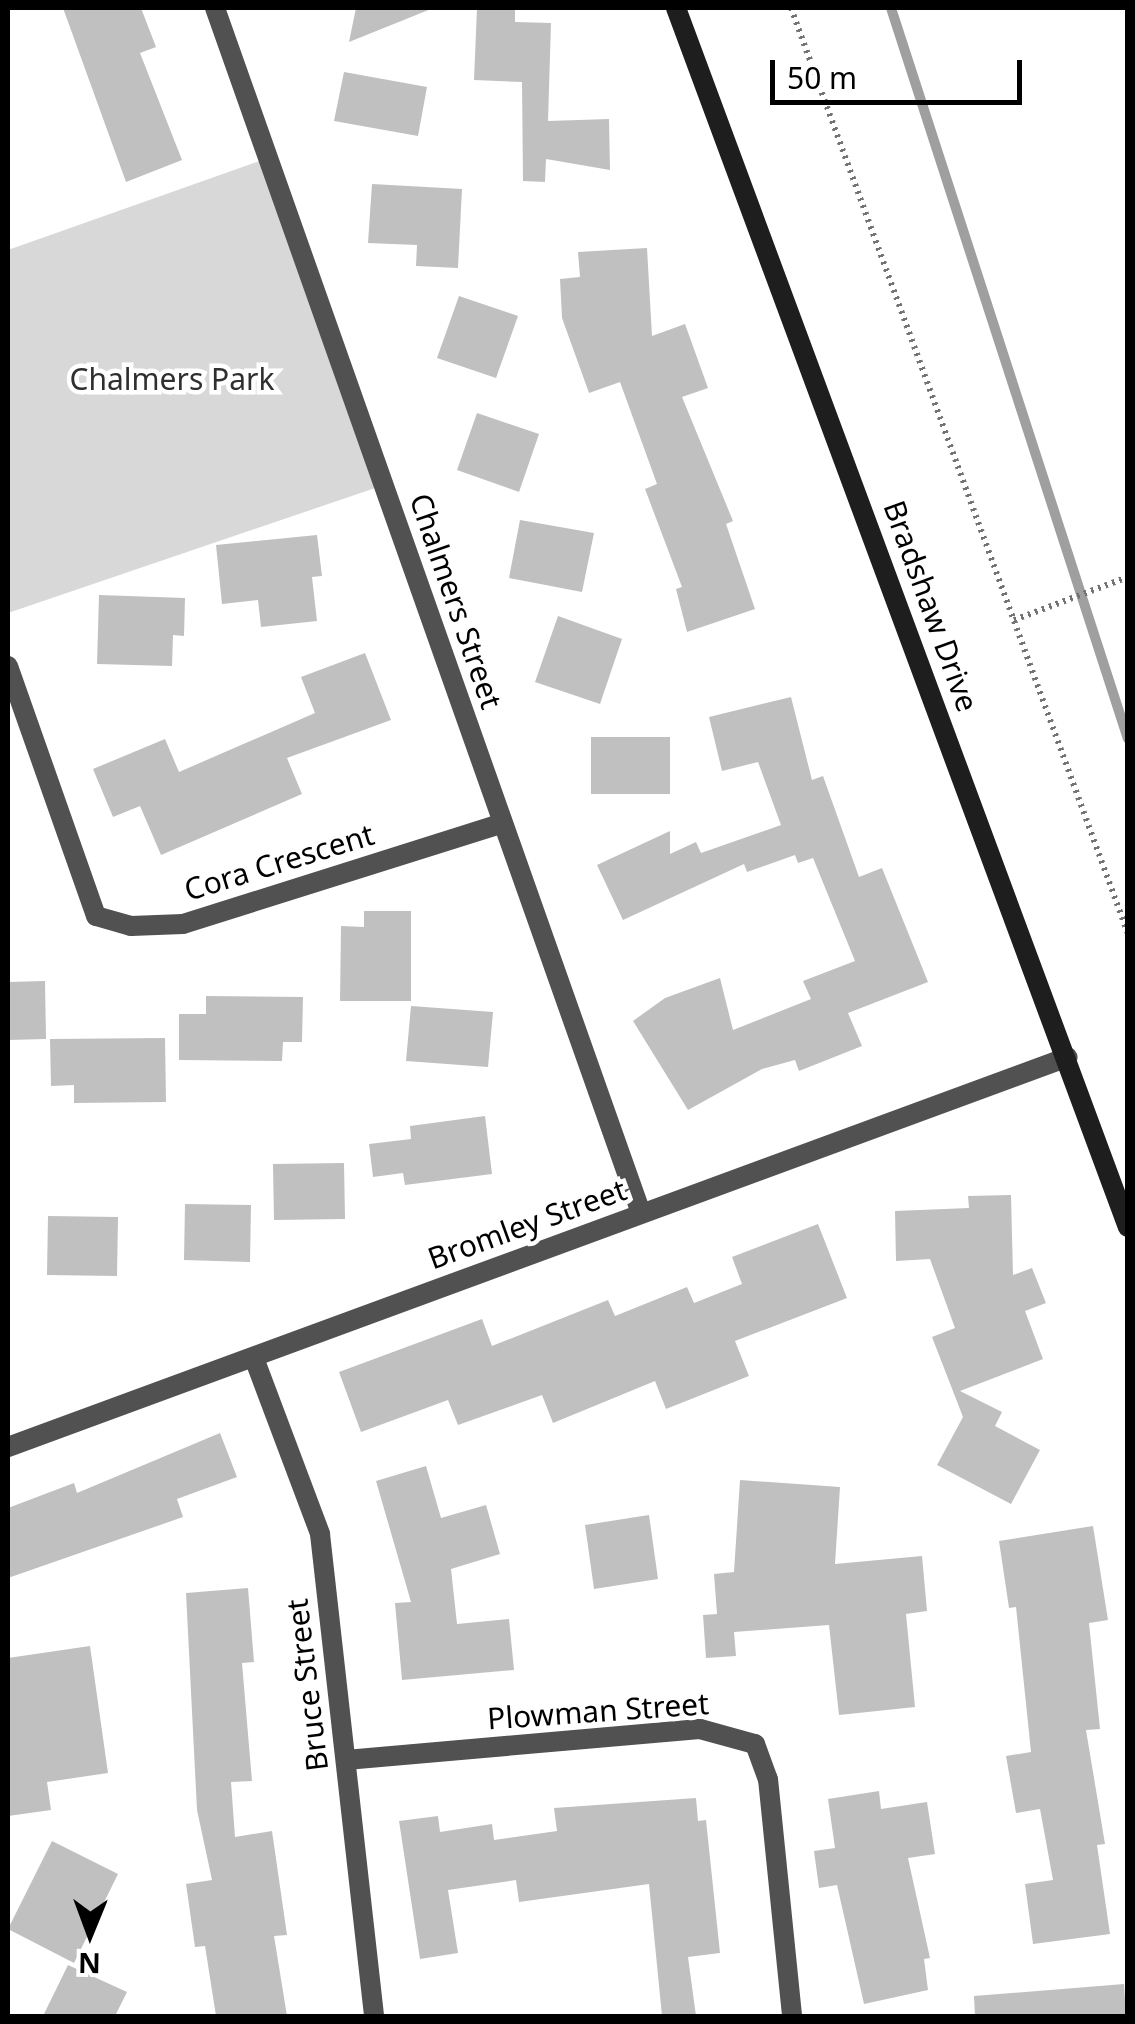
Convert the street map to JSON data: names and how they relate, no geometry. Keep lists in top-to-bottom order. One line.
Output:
{"streets":{"street":["Chalmers Street","Bradshaw Drive","Cora Crescent","Bromley Street","Bruce Street","Plowman Street"]},"crossings":[["Chalmers Street","Cora Crescent"],["Chalmers Street","Bromley Street"],["Bradshaw Drive","Bromley Street"],["Bromley Street","Bruce Street"],["Bruce Street","Plowman Street"]],"parks":["Chalmers Park"],"scale_bar":"50 m","north":"bottom"}
